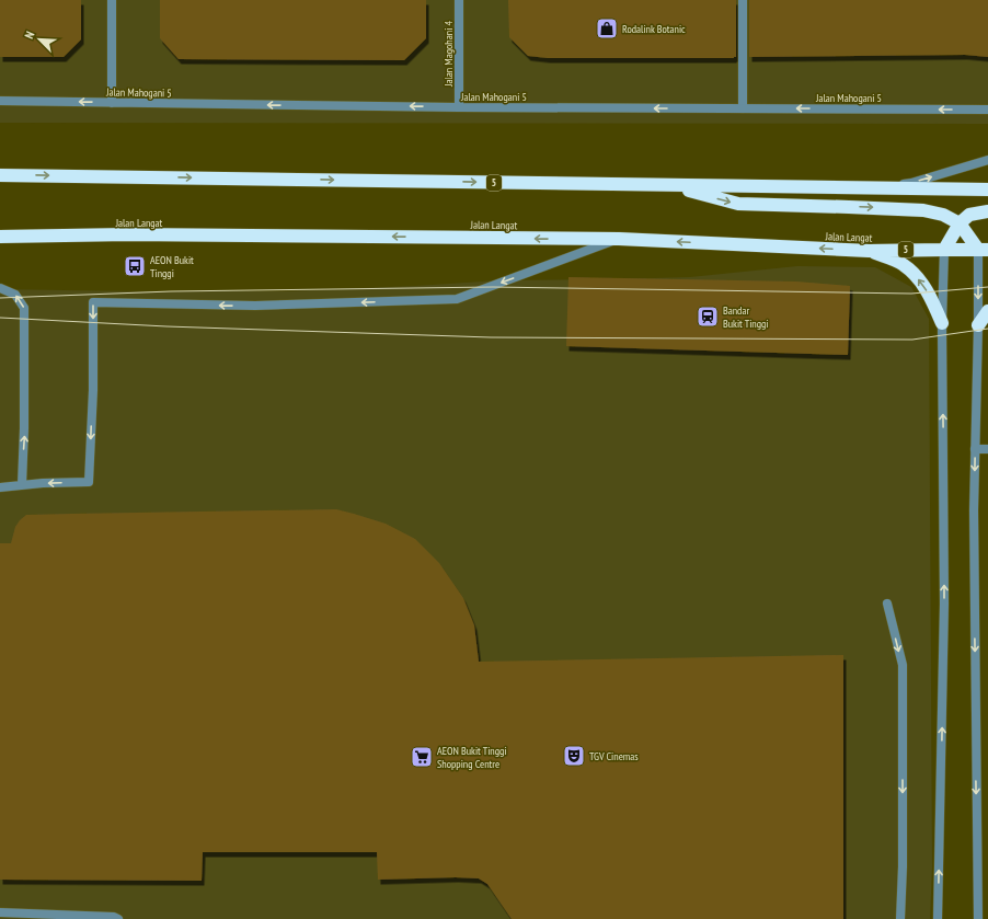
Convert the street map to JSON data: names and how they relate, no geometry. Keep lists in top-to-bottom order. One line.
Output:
{"streets":{"highway":["5","Jalan Langat"],"street":["Jalan Magohani 4","Jalan Mahogani 5"]},"crossings":[["Jalan Magohani 4","Jalan Mahogani 5"]],"one_way":["Jalan Mahogani 5"],"places":{"shop":["Rodalink Botanic"],"bus stop":["AEON Bukit Tinggi"],"station":["Bandar Bukit Tinggi"],"theatre":["TGV Cinemas"],"supermarket":["AEON Bukit Tinggi Shopping Centre"]},"north":"top left"}
